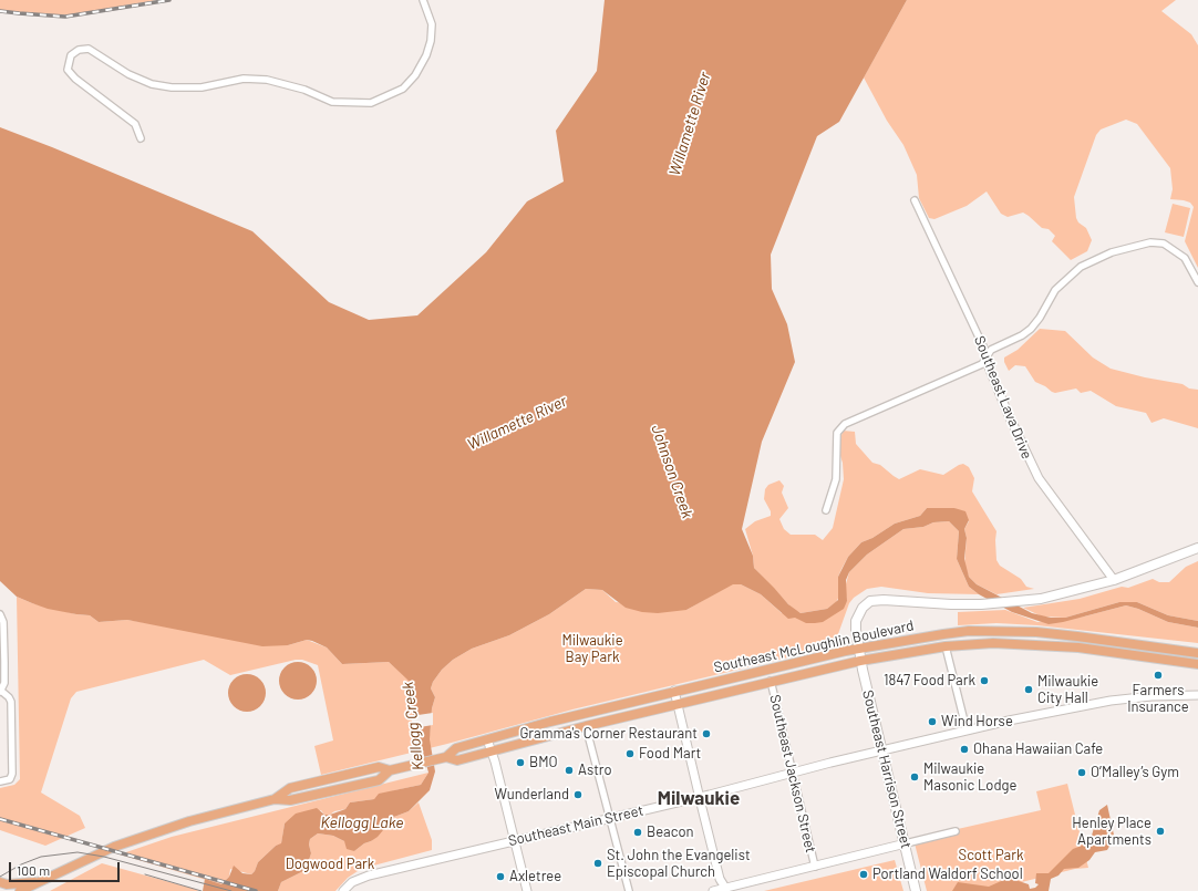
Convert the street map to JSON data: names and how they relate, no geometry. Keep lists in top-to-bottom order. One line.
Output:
{"streets":{"main road":["Southeast McLoughlin Boulevard","Southeast Harrison Street"],"street":["Southeast Lava Drive","Southeast Jackson Street","Southeast Main Street"]},"crossings":[["Southeast Lava Drive","Southeast Harrison Street"],["Southeast McLoughlin Boulevard","Southeast Harrison Street"],["Southeast McLoughlin Boulevard","Southeast Jackson Street"],["Southeast Harrison Street","Southeast Main Street"],["Southeast Jackson Street","Southeast Main Street"]],"districts":["Milwaukie"],"water":["Willamette River","Johnson Creek","Kellogg Creek","Kellogg Lake"],"parks":["Milwaukie Bay Park","Scott Park","Dogwood Park"],"places":["Farmers Insurance","1847 Food Park","Milwaukie City Hall","Wind Horse","Gramma's Corner Restaurant","Ohana Hawaiian Cafe","Food Mart","BMO","Astro","O’Malley’s Gym","Milwaukie Masonic Lodge","Wunderland","Henley Place Apartments","Beacon","St. John the Evangelist Episcopal Church","Portland Waldorf School","Axletree"],"scale_bar":"100 m"}
